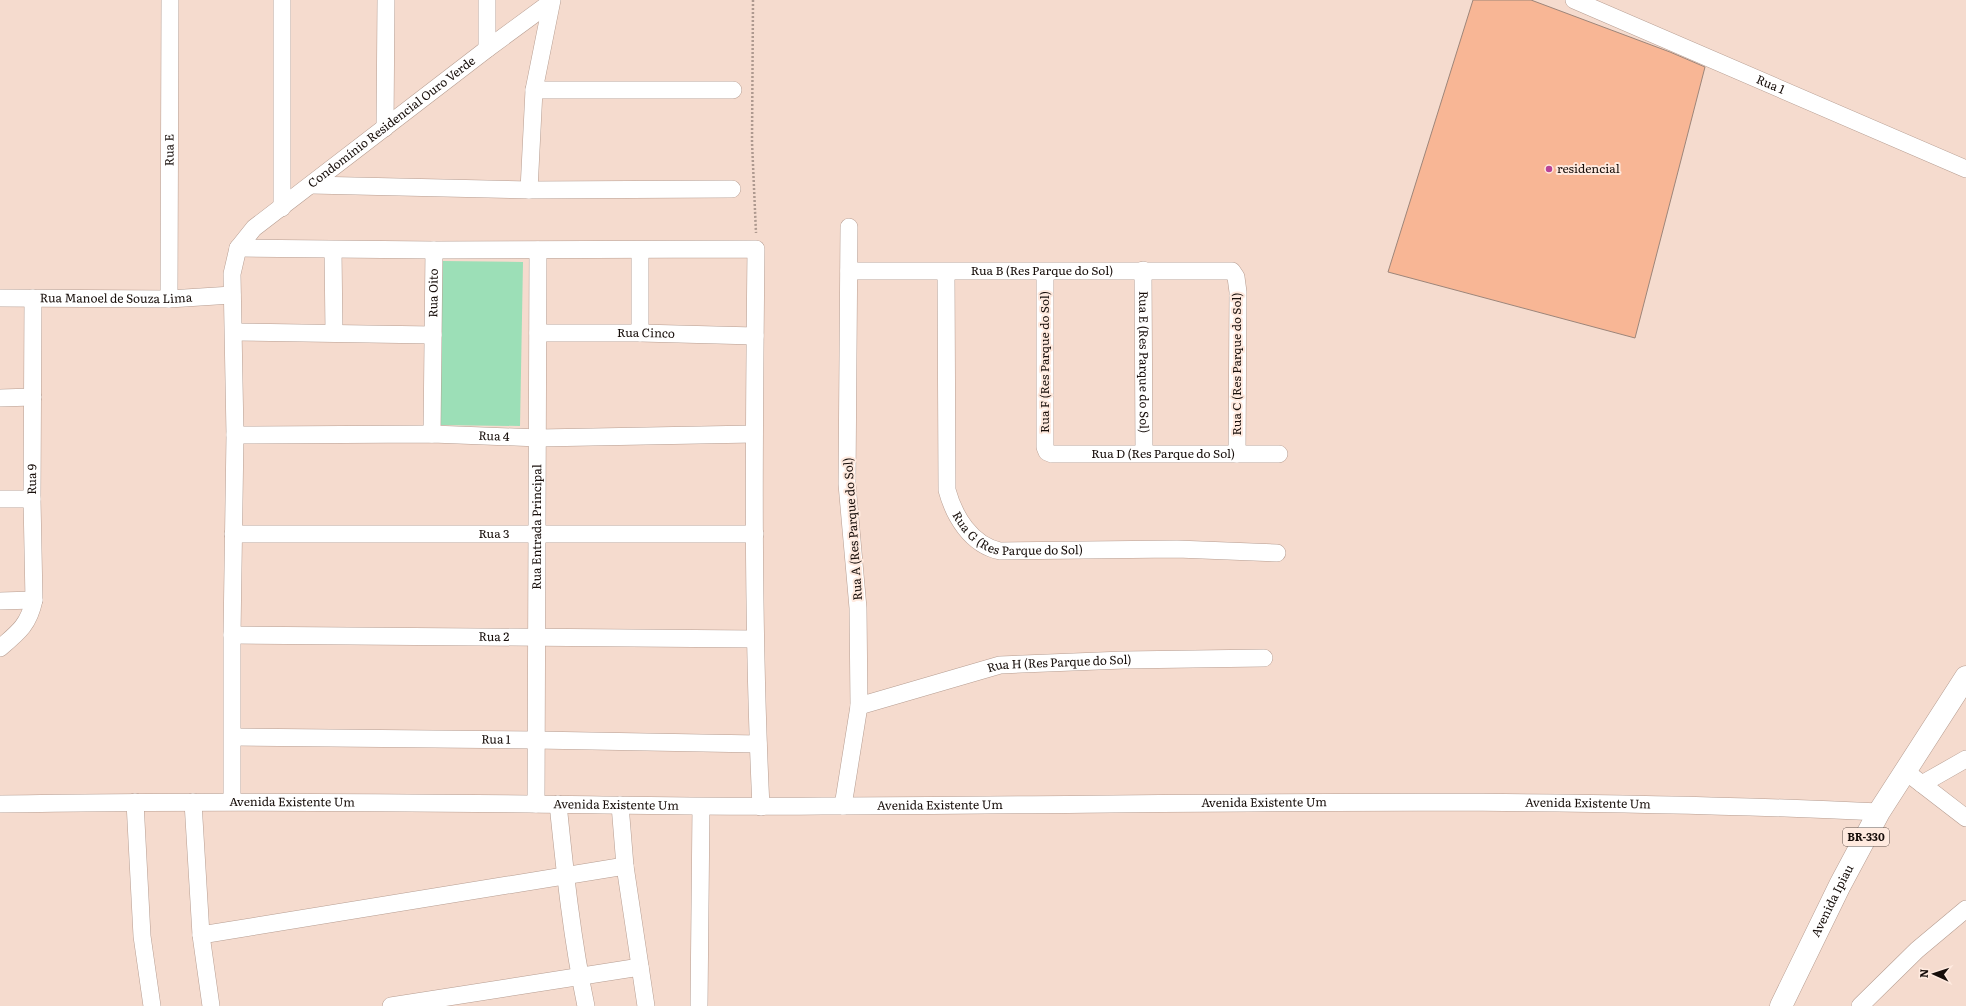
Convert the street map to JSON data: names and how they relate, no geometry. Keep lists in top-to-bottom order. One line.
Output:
{"streets":{"main road":["BR-330","Avenida Ipiau"],"street":["Rua 1","Condomínio Residencial Ouro Verde","Rua E","Rua B (Res Parque do Sol)","Rua Oito","Rua Manoel de Souza Lima","Rua Cinco","Rua F (Res Parque do Sol)","Rua E (Res Parque do Sol)","Rua C (Res Parque do Sol)","Rua 4","Rua D (Res Parque do Sol)","Rua 9","Rua Entrada Principal","Rua A (Res Parque do Sol)","Rua G (Res Parque do Sol)","Rua 3","Rua 2","Rua H (Res Parque do Sol)","Avenida Existente Um"]},"crossings":[["Rua 1","Rua Entrada Principal"],["Rua E","Rua Manoel de Souza Lima"],["Rua B (Res Parque do Sol)","Rua F (Res Parque do Sol)"],["Rua B (Res Parque do Sol)","Rua E (Res Parque do Sol)"],["Rua B (Res Parque do Sol)","Rua C (Res Parque do Sol)"],["Rua B (Res Parque do Sol)","Rua A (Res Parque do Sol)"],["Rua B (Res Parque do Sol)","Rua G (Res Parque do Sol)"],["Rua Oito","Rua 4"],["Rua Manoel de Souza Lima","Rua 9"],["Rua Cinco","Rua Entrada Principal"],["Rua F (Res Parque do Sol)","Rua D (Res Parque do Sol)"],["Rua E (Res Parque do Sol)","Rua D (Res Parque do Sol)"],["Rua C (Res Parque do Sol)","Rua D (Res Parque do Sol)"],["Rua 4","Rua Entrada Principal"],["Rua Entrada Principal","Rua 3"],["Rua Entrada Principal","Rua 2"],["Rua Entrada Principal","Avenida Existente Um"],["Rua A (Res Parque do Sol)","Rua H (Res Parque do Sol)"],["Rua A (Res Parque do Sol)","Avenida Existente Um"],["Avenida Existente Um","Avenida Ipiau"]],"places":["residencial"],"north":"left"}
